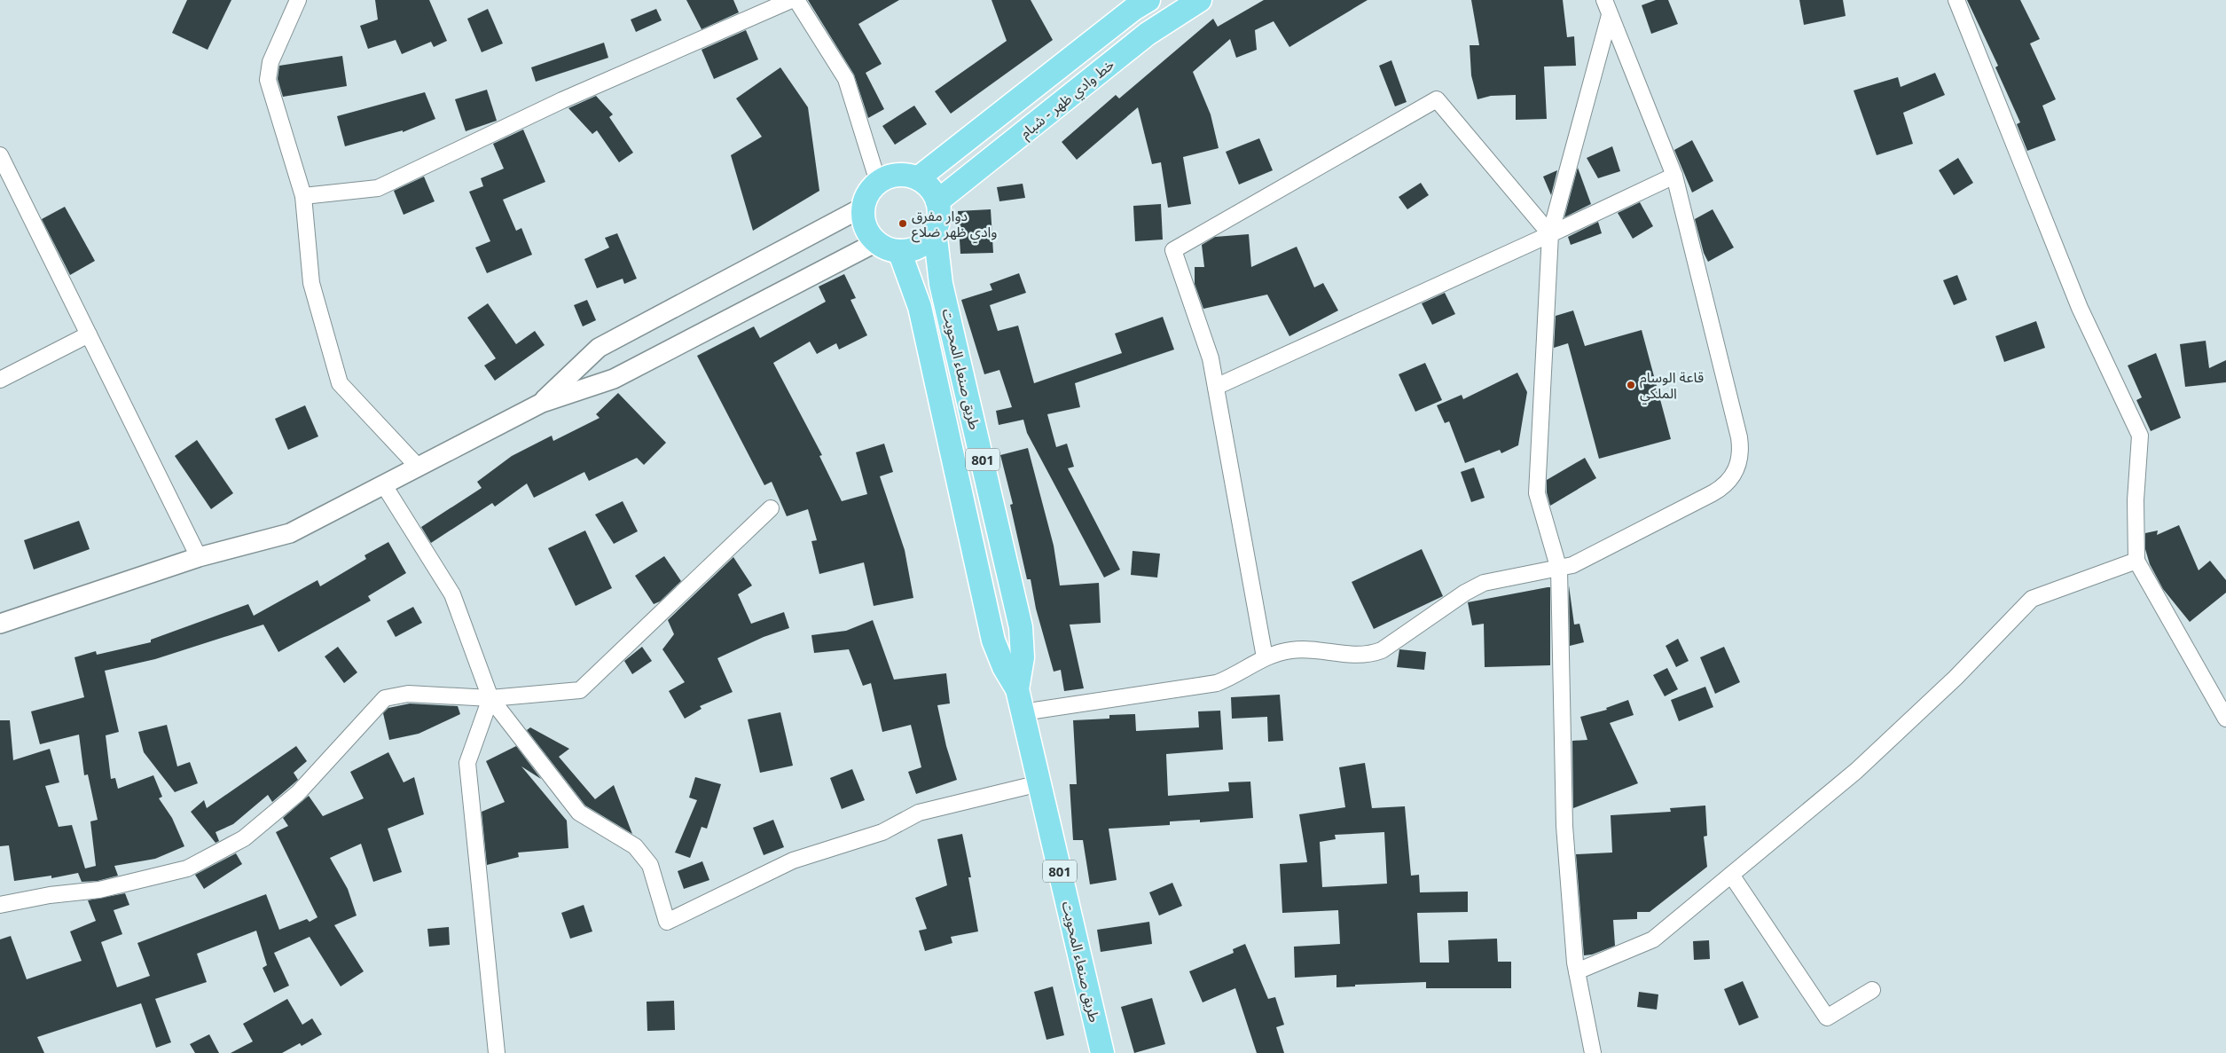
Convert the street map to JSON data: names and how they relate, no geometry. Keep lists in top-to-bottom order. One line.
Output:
{"streets":{"main road":["خط وادي ظهر - شبام","طريق صنعاء المحويت","801"]},"crossings":[["خط وادي ظهر - شبام","طريق صنعاء المحويت"]],"places":["دوار مفرق وادي ظهر ضلاع","قاعة الوسام الملكي"]}
